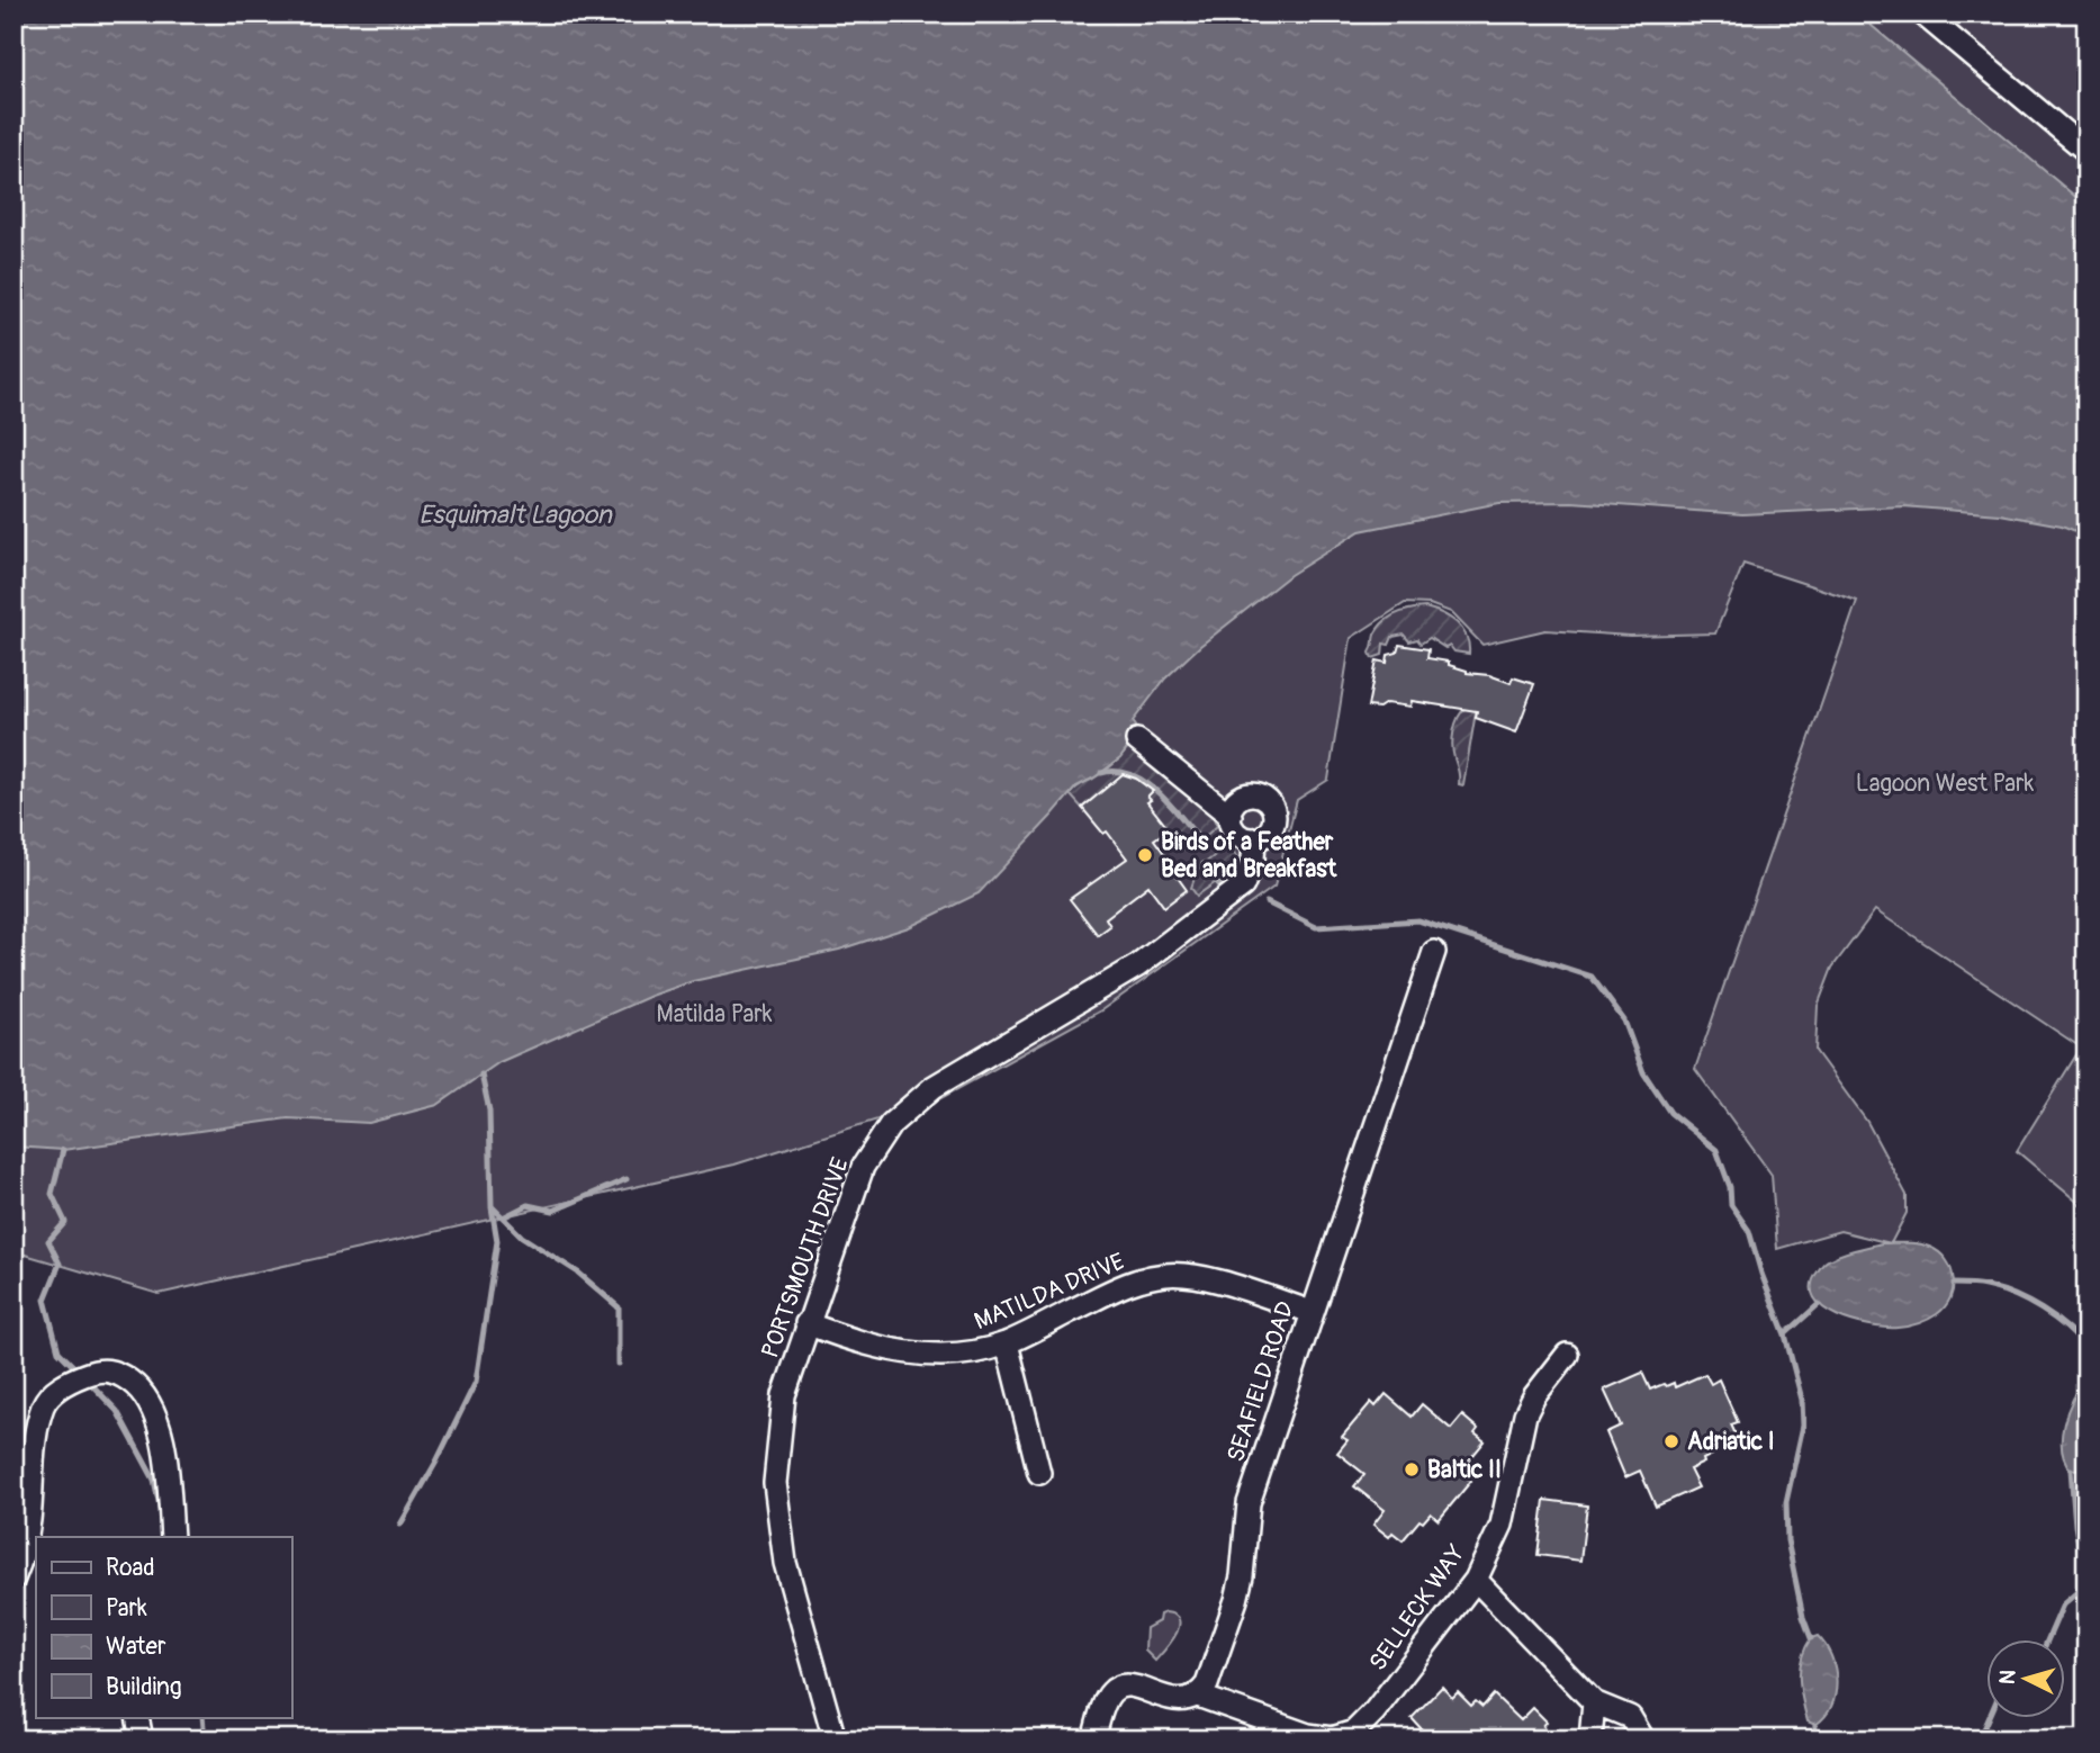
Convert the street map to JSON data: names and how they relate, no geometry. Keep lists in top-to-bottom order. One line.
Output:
{"streets":{"street":["PORTSMOUTH DRIVE","MATILDA DRIVE","SEAFIELD ROAD","SELLECK WAY"]},"crossings":[["PORTSMOUTH DRIVE","MATILDA DRIVE"],["MATILDA DRIVE","SEAFIELD ROAD"],["SEAFIELD ROAD","SELLECK WAY"]],"water":["Esquimalt Lagoon"],"parks":["Lagoon West Park","Matilda Park"],"places":["Birds of a Feather Bed and Breakfast","Adriatic I","Baltic II"],"legend":["Road","Park","Water","Building"],"north":"left"}
